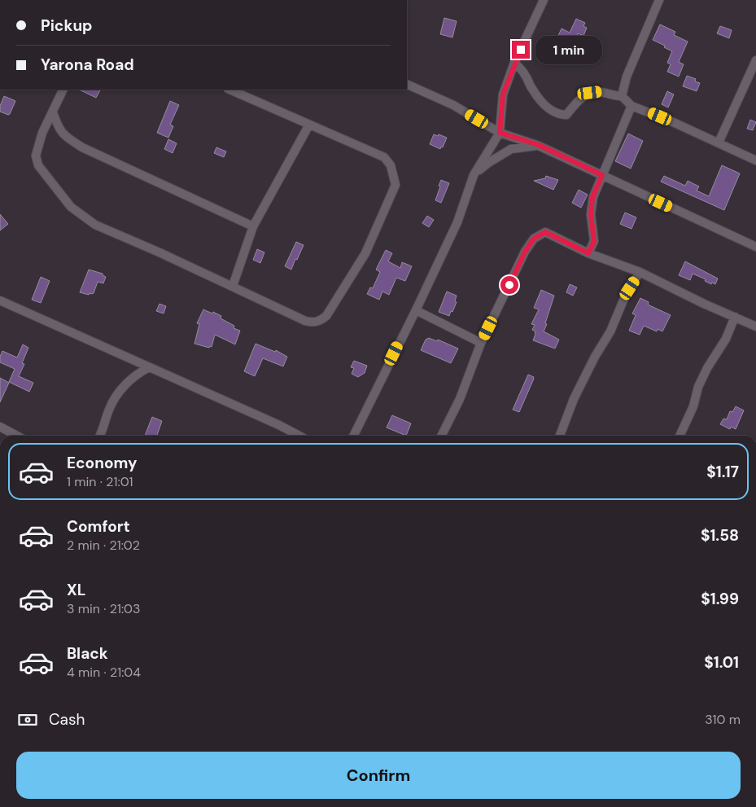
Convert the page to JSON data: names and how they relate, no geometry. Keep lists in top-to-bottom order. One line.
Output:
{"page":{"banner":["Pickup","Yarona Road"],"bubble":"1 min","list":[{"name":"Economy","note":"1 min · 21:01","value":"$1.17"},{"name":"Comfort","note":"2 min · 21:02","value":"$1.58"},{"name":"XL","note":"3 min · 21:03","value":"$1.99"},{"name":"Black","note":"4 min · 21:04","value":"$1.01"}],"pay":["Cash","310 m"],"buttons":"Confirm"}}
